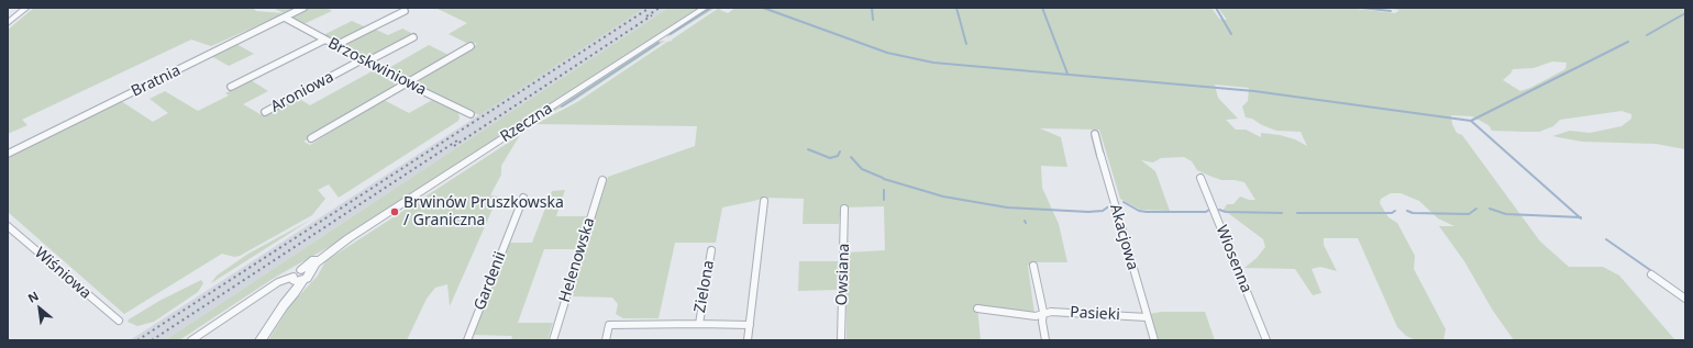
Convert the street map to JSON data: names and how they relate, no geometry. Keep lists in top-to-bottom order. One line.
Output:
{"streets":{"street":["Brzoskwiniowa","Bratnia","Aroniowa","Rzeczna","Akacjowa","Wiosenna","Helenowska","Wiśniowa","Owsiana","Gardenii","Zielona","Pasieki"]},"crossings":[["Brzoskwiniowa","Bratnia"],["Brzoskwiniowa","Aroniowa"],["Akacjowa","Pasieki"]],"places":["Brwinów Pruszkowska / Graniczna"],"north":"top left"}
